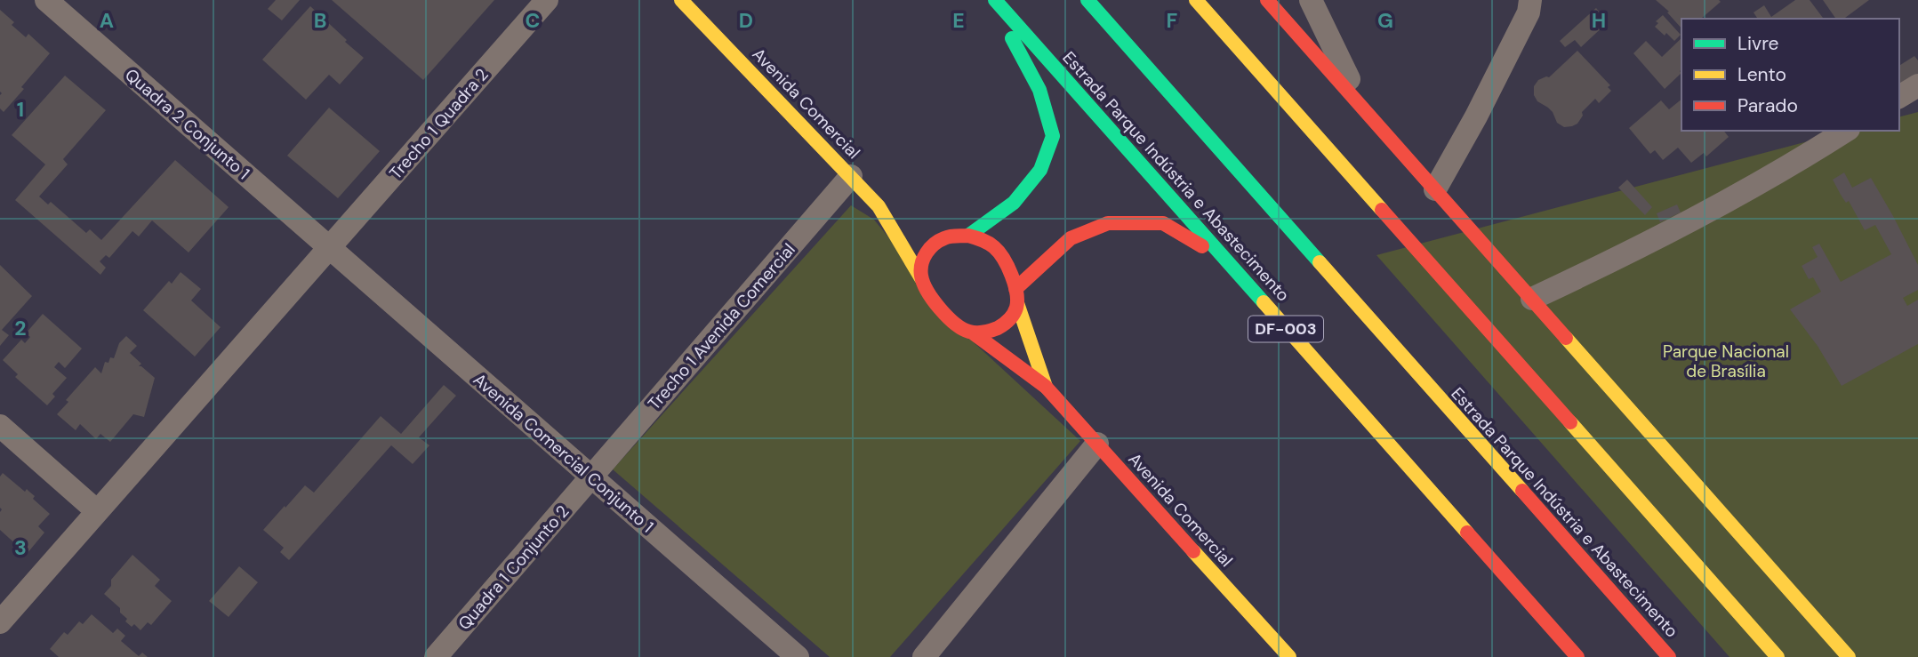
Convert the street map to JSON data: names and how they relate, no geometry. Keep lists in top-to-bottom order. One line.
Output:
{"streets":{"main road":["Avenida Comercial","Estrada Parque Indústria e Abastecimento","DF-003"],"street":["Quadra 2 Conjunto 1","Trecho 1 Quadra 2","Trecho 1 Avenida Comercial","Avenida Comercial Conjunto 1","Quadra 1 Conjunto 2"]},"crossings":[["Avenida Comercial","Trecho 1 Avenida Comercial"],["Quadra 2 Conjunto 1","Trecho 1 Quadra 2"],["Quadra 2 Conjunto 1","Avenida Comercial Conjunto 1"],["Trecho 1 Quadra 2","Avenida Comercial Conjunto 1"],["Trecho 1 Avenida Comercial","Avenida Comercial Conjunto 1"],["Trecho 1 Avenida Comercial","Quadra 1 Conjunto 2"],["Avenida Comercial Conjunto 1","Quadra 1 Conjunto 2"]],"parks":["Parque Nacional de Brasília"],"legend":["Livre","Lento","Parado"],"grid":{"columns":["A","B","C","D","E","F","G","H"],"rows":["1","2","3"]}}
